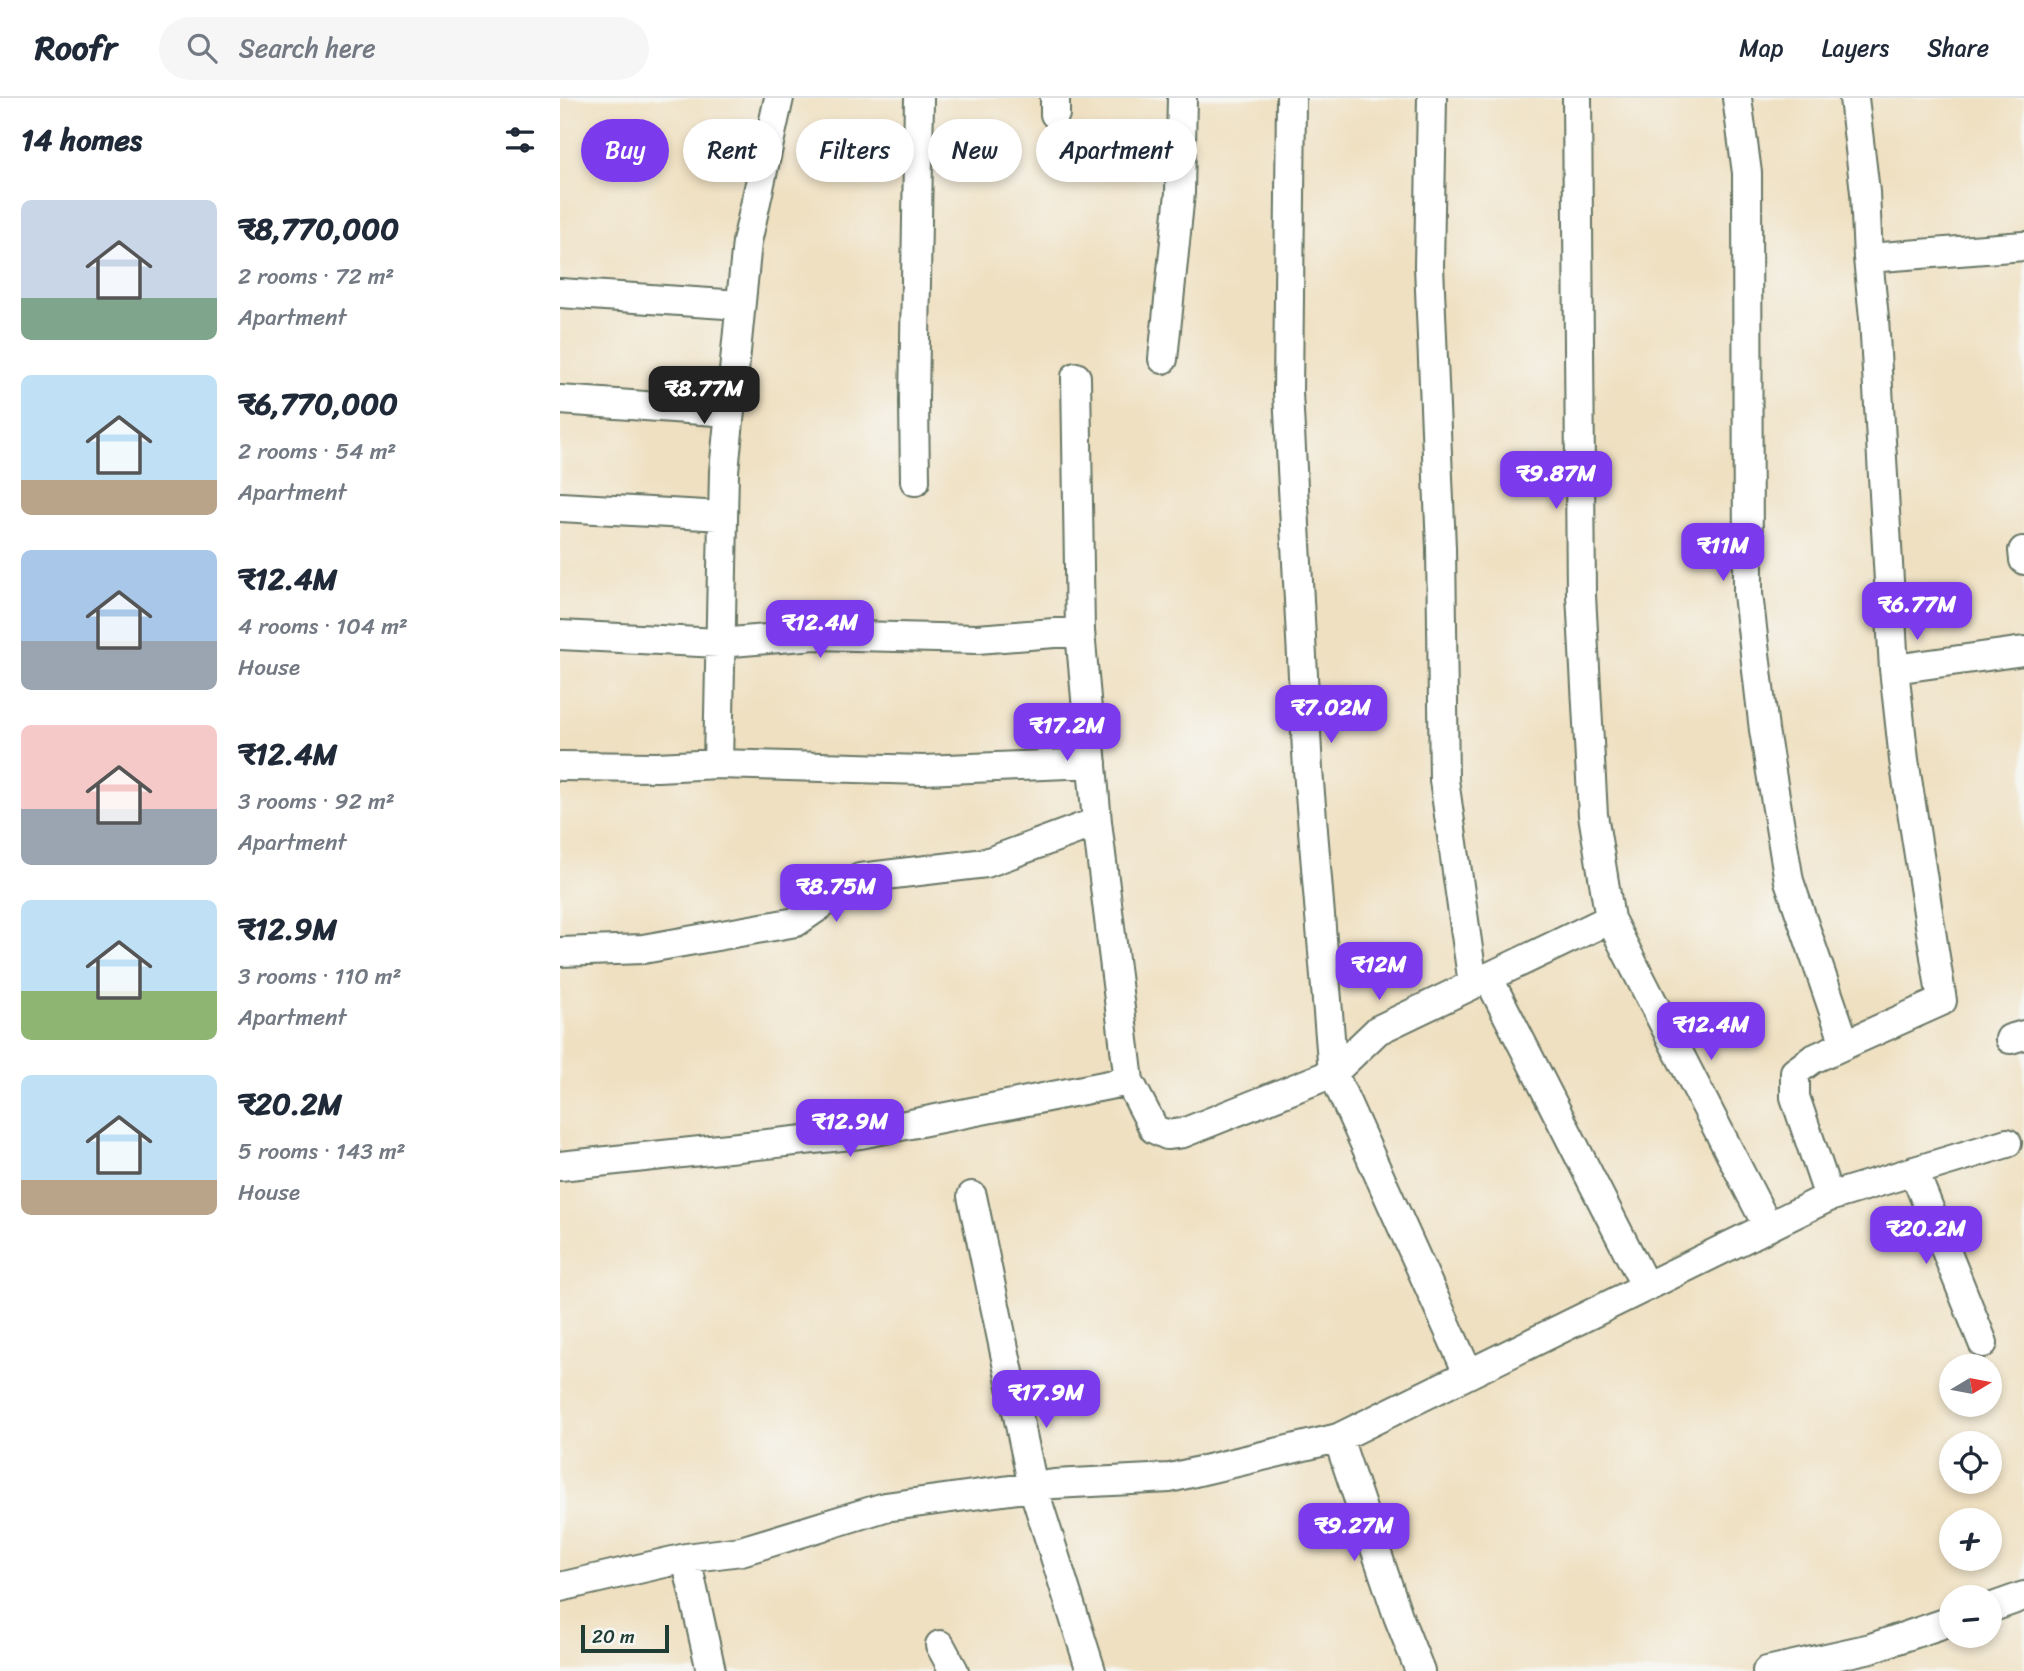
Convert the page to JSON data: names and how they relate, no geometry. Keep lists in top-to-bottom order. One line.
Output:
{"scale_bar":"20 m","north":"right","page":{"header":"Roofr","search":"Search here","nav":["Map","Layers","Share"],"heading":"14 homes","chip":["Buy","Rent","Filters","New","Apartment"],"list":[{"name":"₹8,770,000","note":"2 rooms · 72 m² · Apartment"},{"name":"₹6,770,000","note":"2 rooms · 54 m² · Apartment"},{"name":"₹12.4M","note":"4 rooms · 104 m² · House"},{"name":"₹12.4M","note":"3 rooms · 92 m² · Apartment"},{"name":"₹12.9M","note":"3 rooms · 110 m² · Apartment"},{"name":"₹20.2M","note":"5 rooms · 143 m² · House"}],"price":["₹8.77M","₹9.87M","₹11M","₹6.77M","₹12.4M","₹7.02M","₹17.2M","₹8.75M","₹12M","₹12.4M","₹12.9M","₹20.2M","₹17.9M","₹9.27M"],"map_buttons":["+","−"],"scale":"20 m"}}
